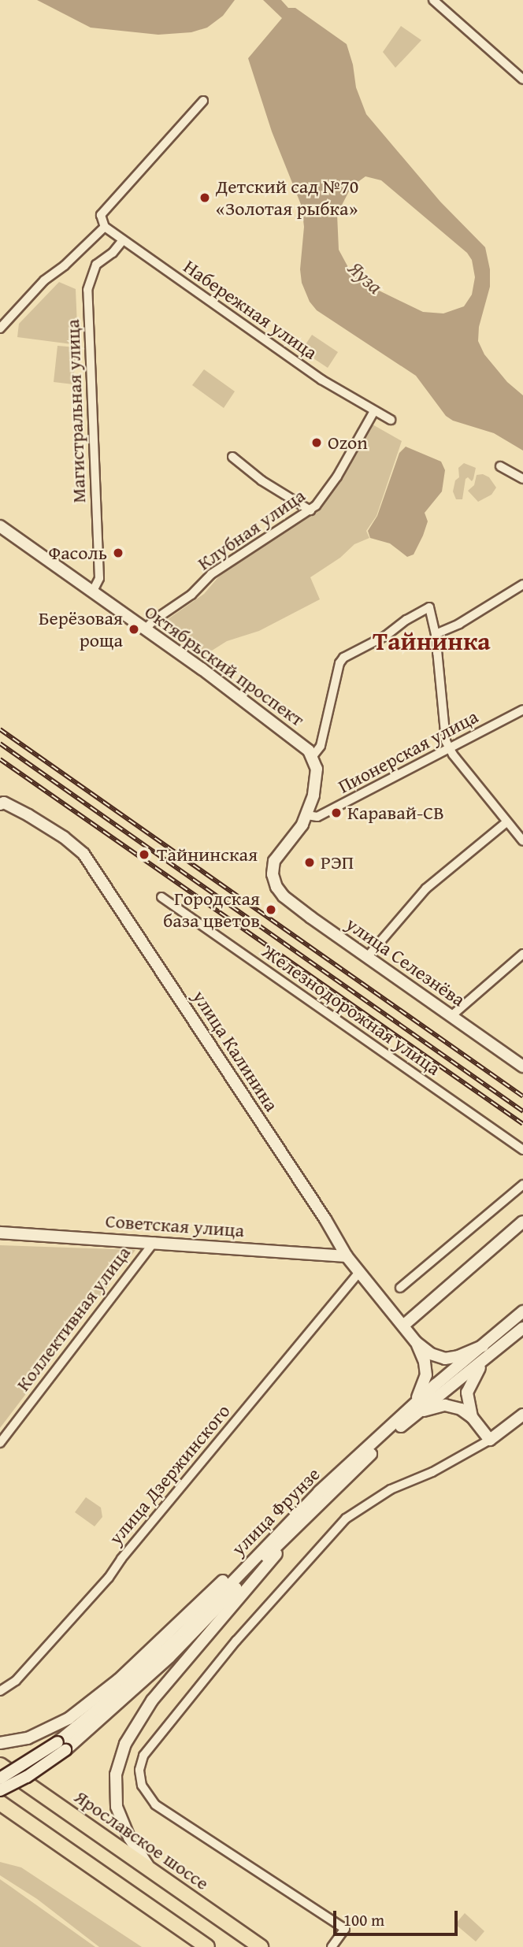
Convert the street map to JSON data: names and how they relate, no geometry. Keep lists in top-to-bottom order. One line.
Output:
{"streets":{"highway":["Ярославское шоссе"],"main road":["Октябрьский проспект","улица Селезнёва","улица Калинина","Советская улица","улица Фрунзе"],"street":["Набережная улица","Магистральная улица","Клубная улица","Пионерская улица","Железнодорожная улица","Коллективная улица","улица Дзержинского"]},"crossings":[["Набережная улица","Магистральная улица"],["Набережная улица","Клубная улица"],["Магистральная улица","Октябрьский проспект"],["Клубная улица","Октябрьский проспект"],["Пионерская улица","улица Селезнёва"],["улица Калинина","Советская улица"],["улица Калинина","улица Дзержинского"],["Советская улица","Коллективная улица"]],"districts":["Тайнинка"],"water":["Яуза"],"places":["Детский сад №70 «Золотая рыбка»","Ozon","Фасоль","Берёзовая роща","Каравай-СВ","Тайнинская","РЭП","Городская база цветов"],"scale_bar":"100 m"}
